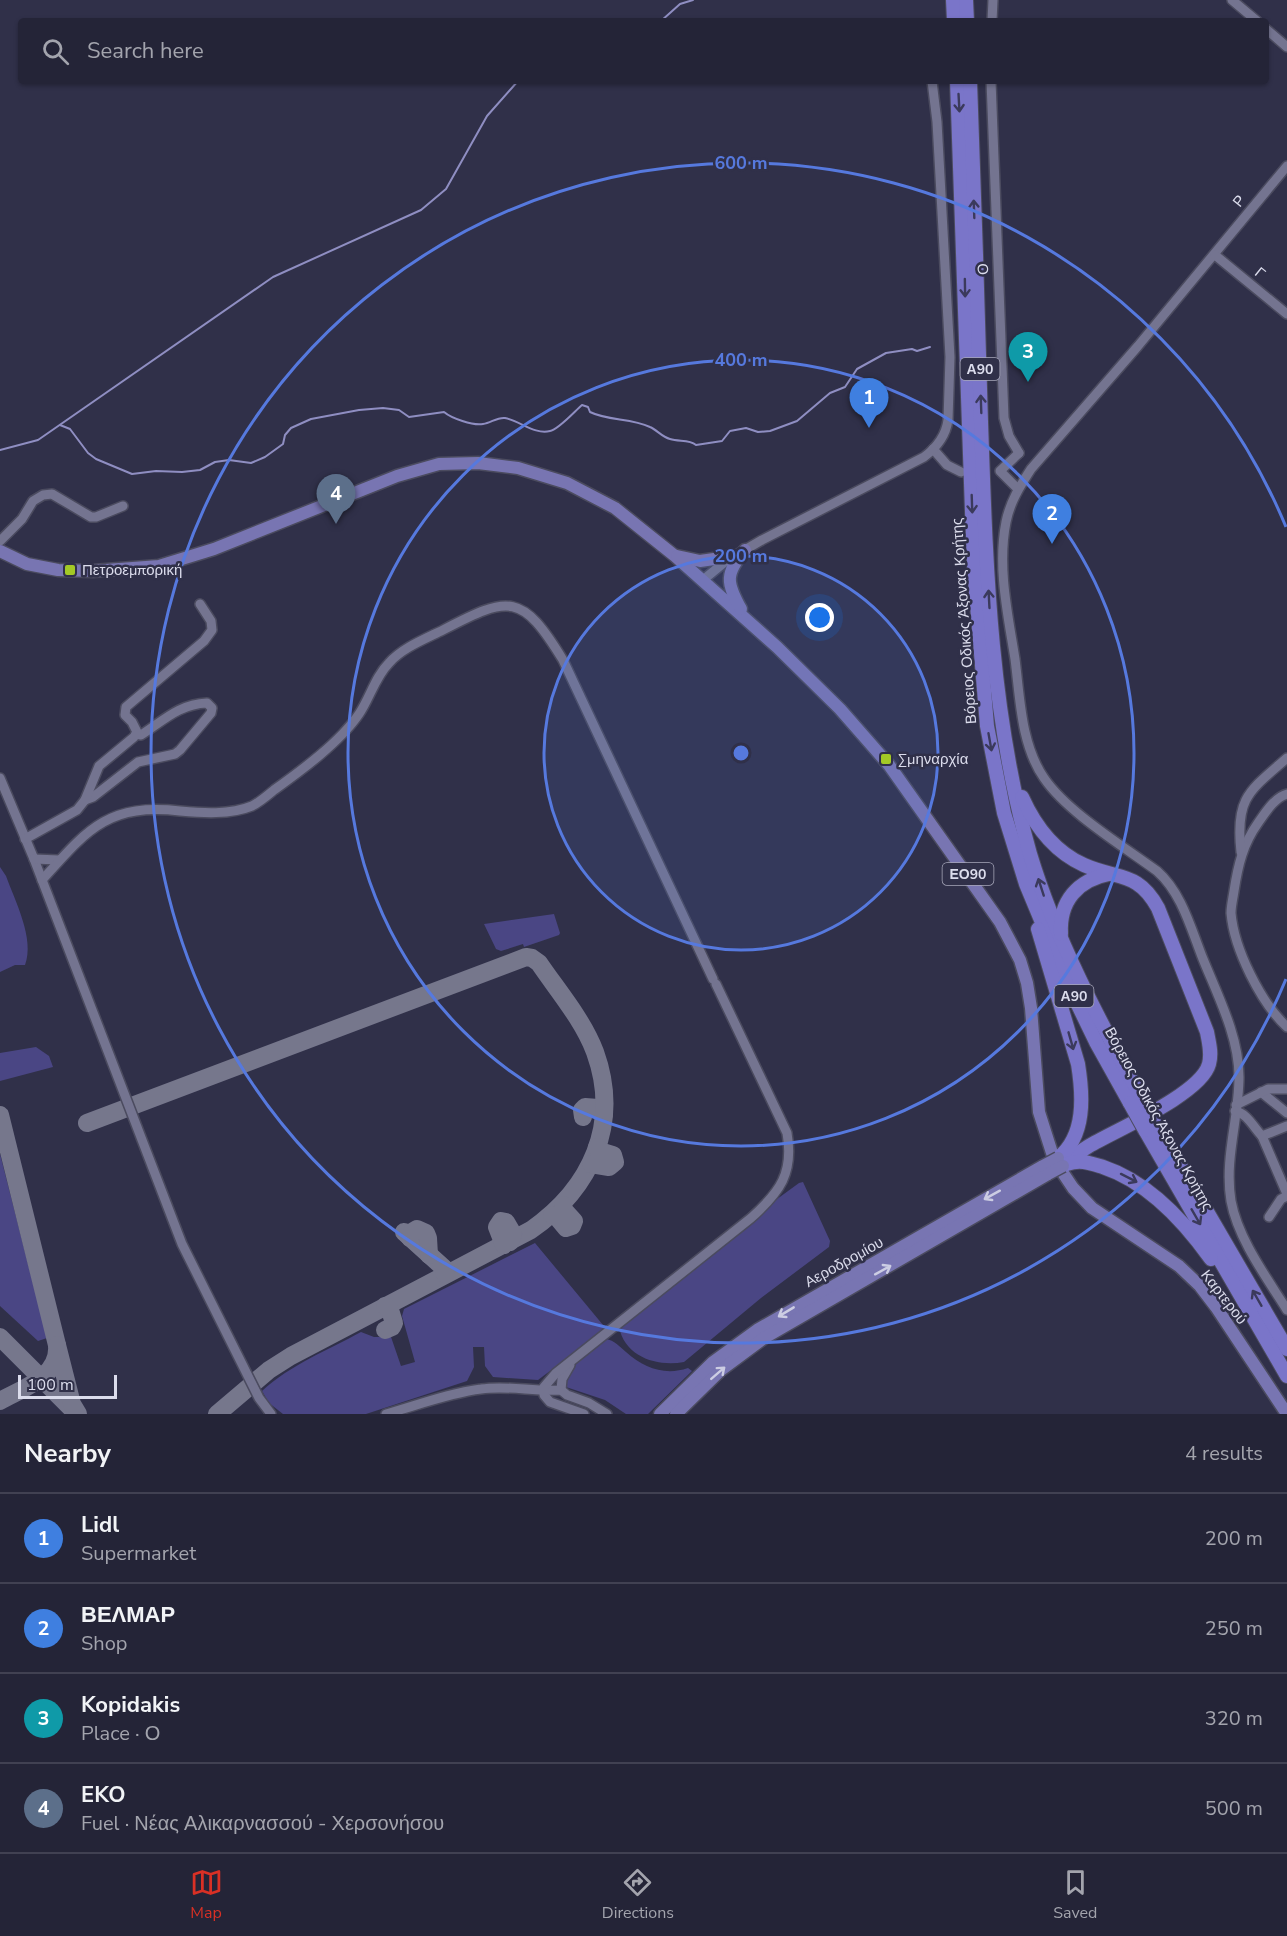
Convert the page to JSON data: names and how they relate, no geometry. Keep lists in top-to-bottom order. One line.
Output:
{"streets":{"highway":["Α90","Βόρειος Οδικός Άξονας Κρήτης"],"main road":["ΕΟ90","Αεροδρομίου","Καρτερού"],"street":["Ρ","Ο","Γ"]},"crossings":[["Ρ","Γ"],["ΕΟ90","Αεροδρομίου"],["ΕΟ90","Καρτερού"],["Αεροδρομίου","Καρτερού"]],"places":{"transit":["Πετροεμπορική","Σμηναρχία"]},"scale_bar":"100 m","page":{"search":"Search here","pins":["3","1","4","2"],"scale":"100 m","heading":["Nearby","4 results"],"list":[{"mark":"1","name":"Lidl","note":"Supermarket","value":"200 m"},{"mark":"2","name":"ΒΕΛΜΑΡ","note":"Shop","value":"250 m"},{"mark":"3","name":"Kopidakis","note":"Place · Ο","value":"320 m"},{"mark":"4","name":"EKO","note":"Fuel · Νέας Αλικαρνασσού - Χερσονήσου","value":"500 m"}],"nav":["Map","Directions","Saved"]},"rings":["600 m","400 m","200 m"]}
